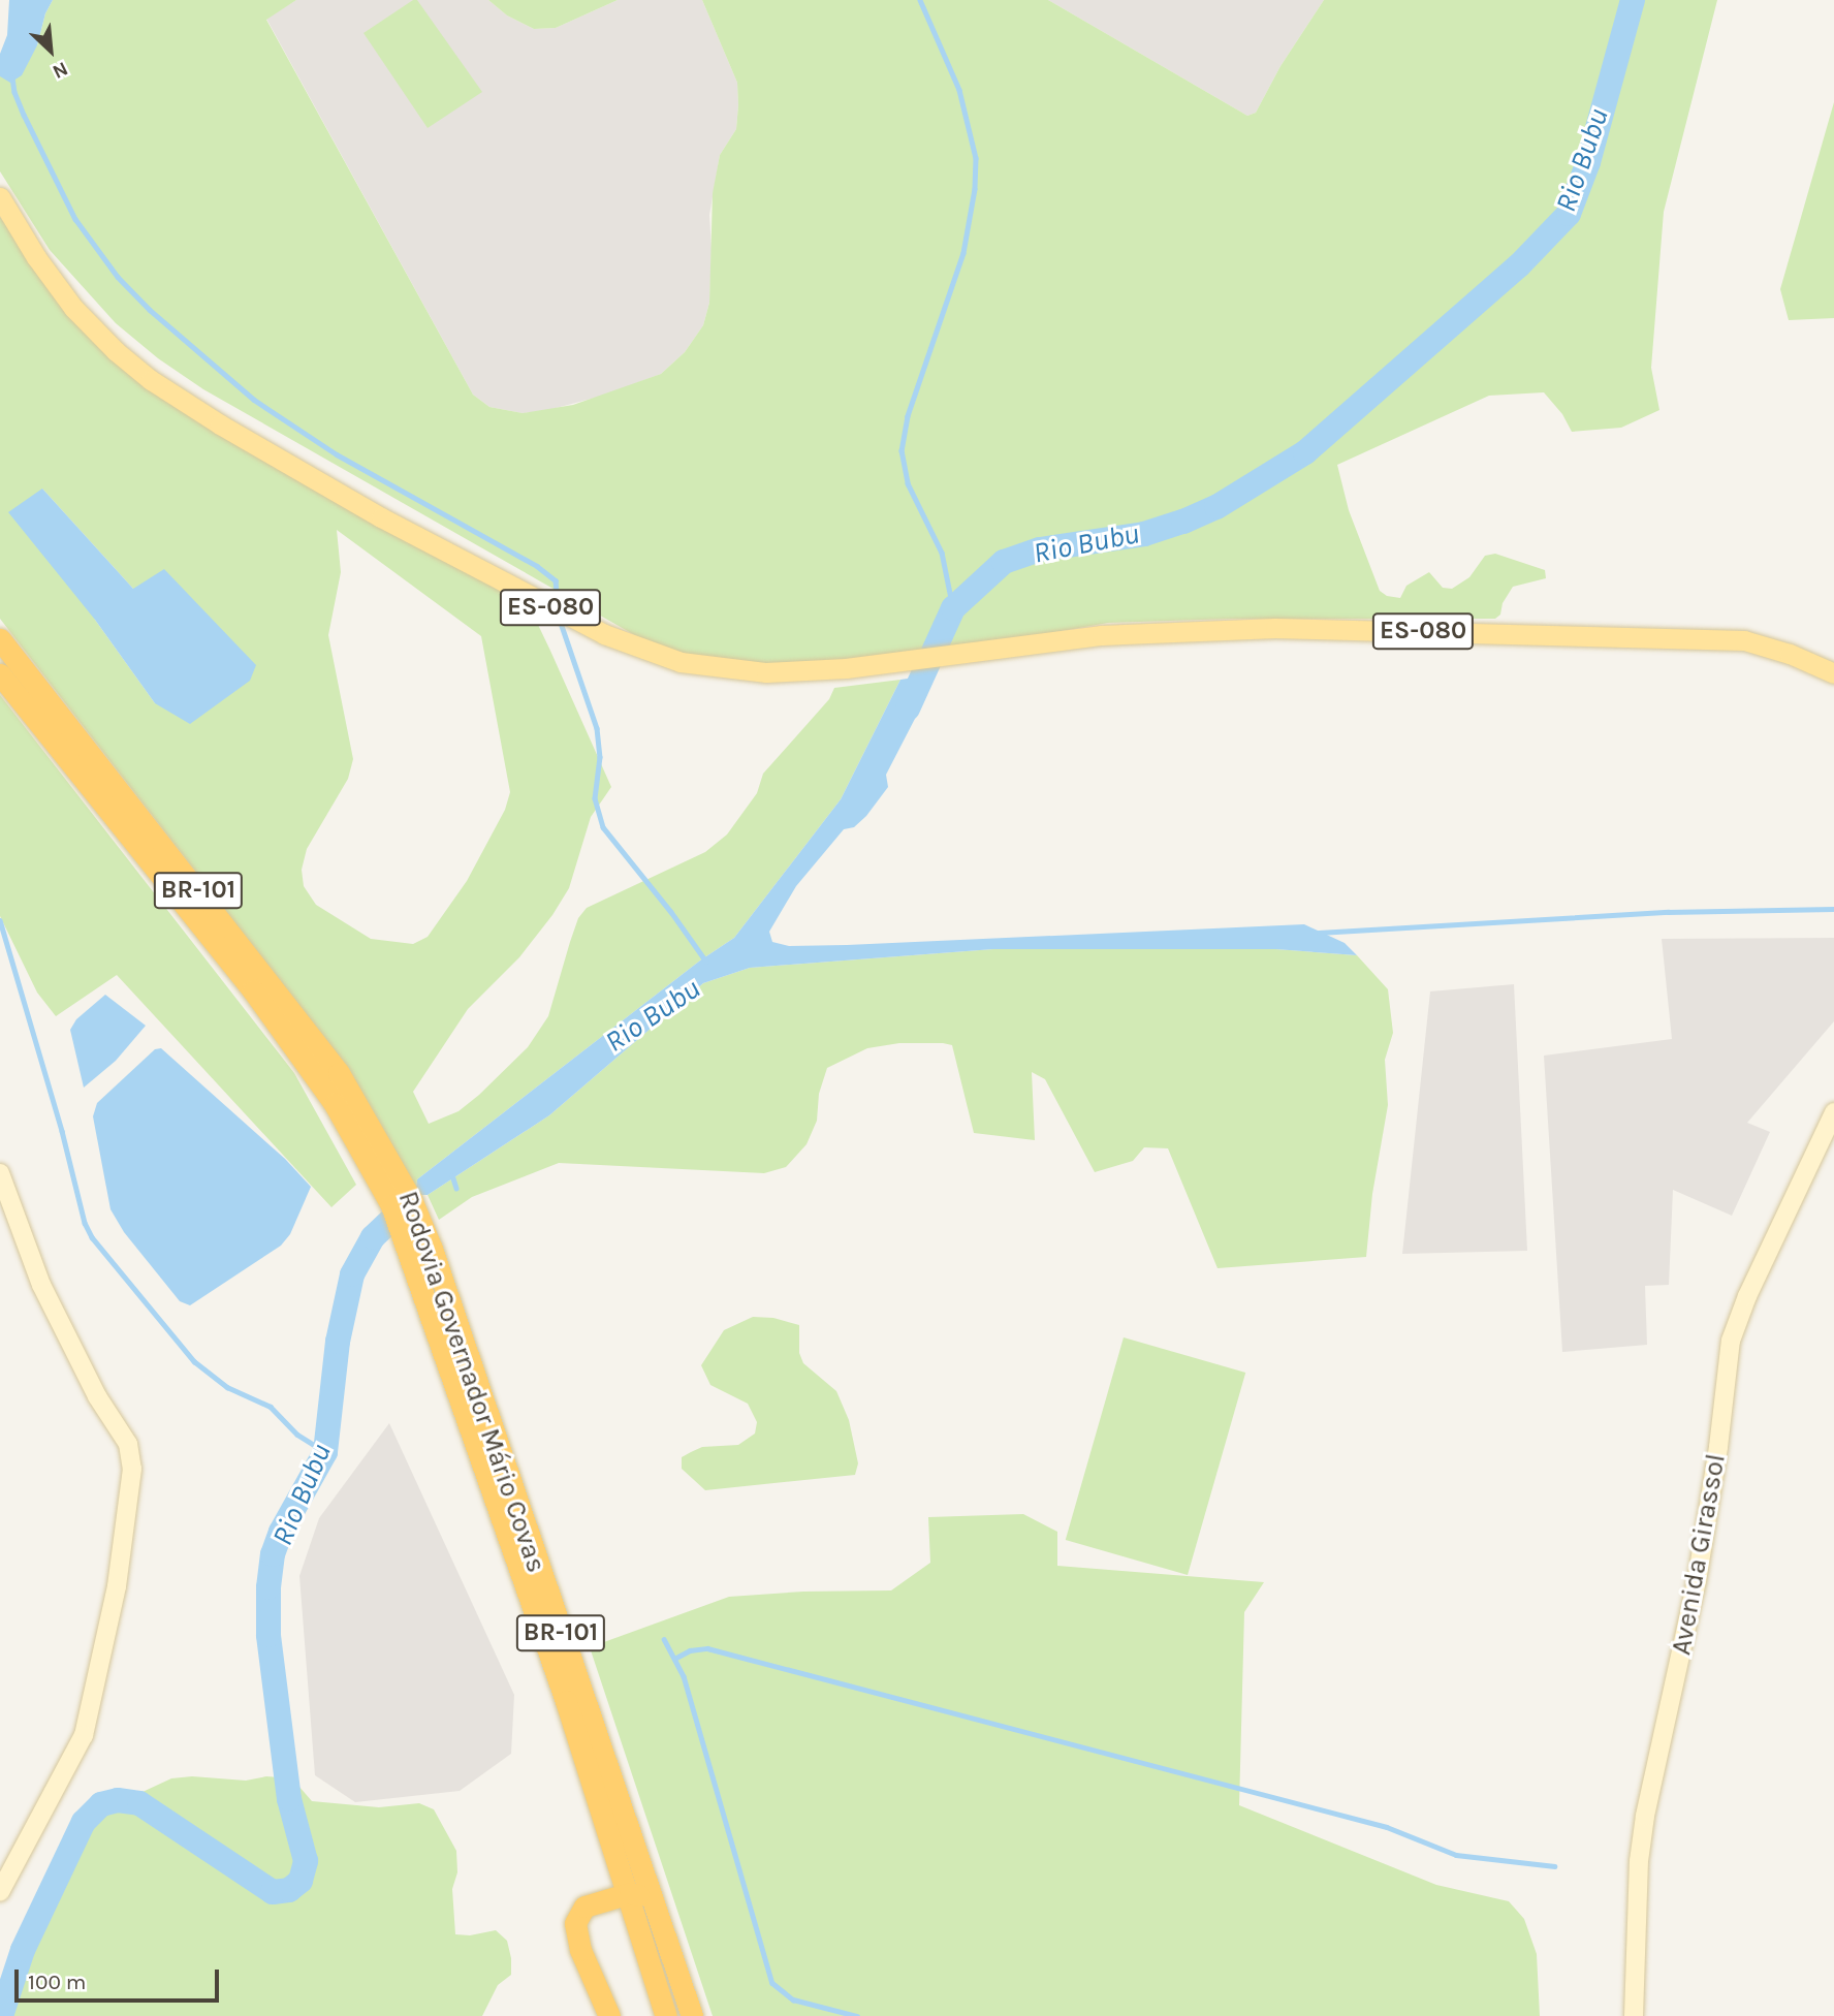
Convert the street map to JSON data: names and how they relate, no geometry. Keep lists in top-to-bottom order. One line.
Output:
{"streets":{"highway":["BR-101","Rodovia Governador Mário Covas"],"main road":["ES-080"],"street":["Avenida Girassol"]},"water":["Rio Bubu"],"scale_bar":"100 m","north":"bottom right"}
